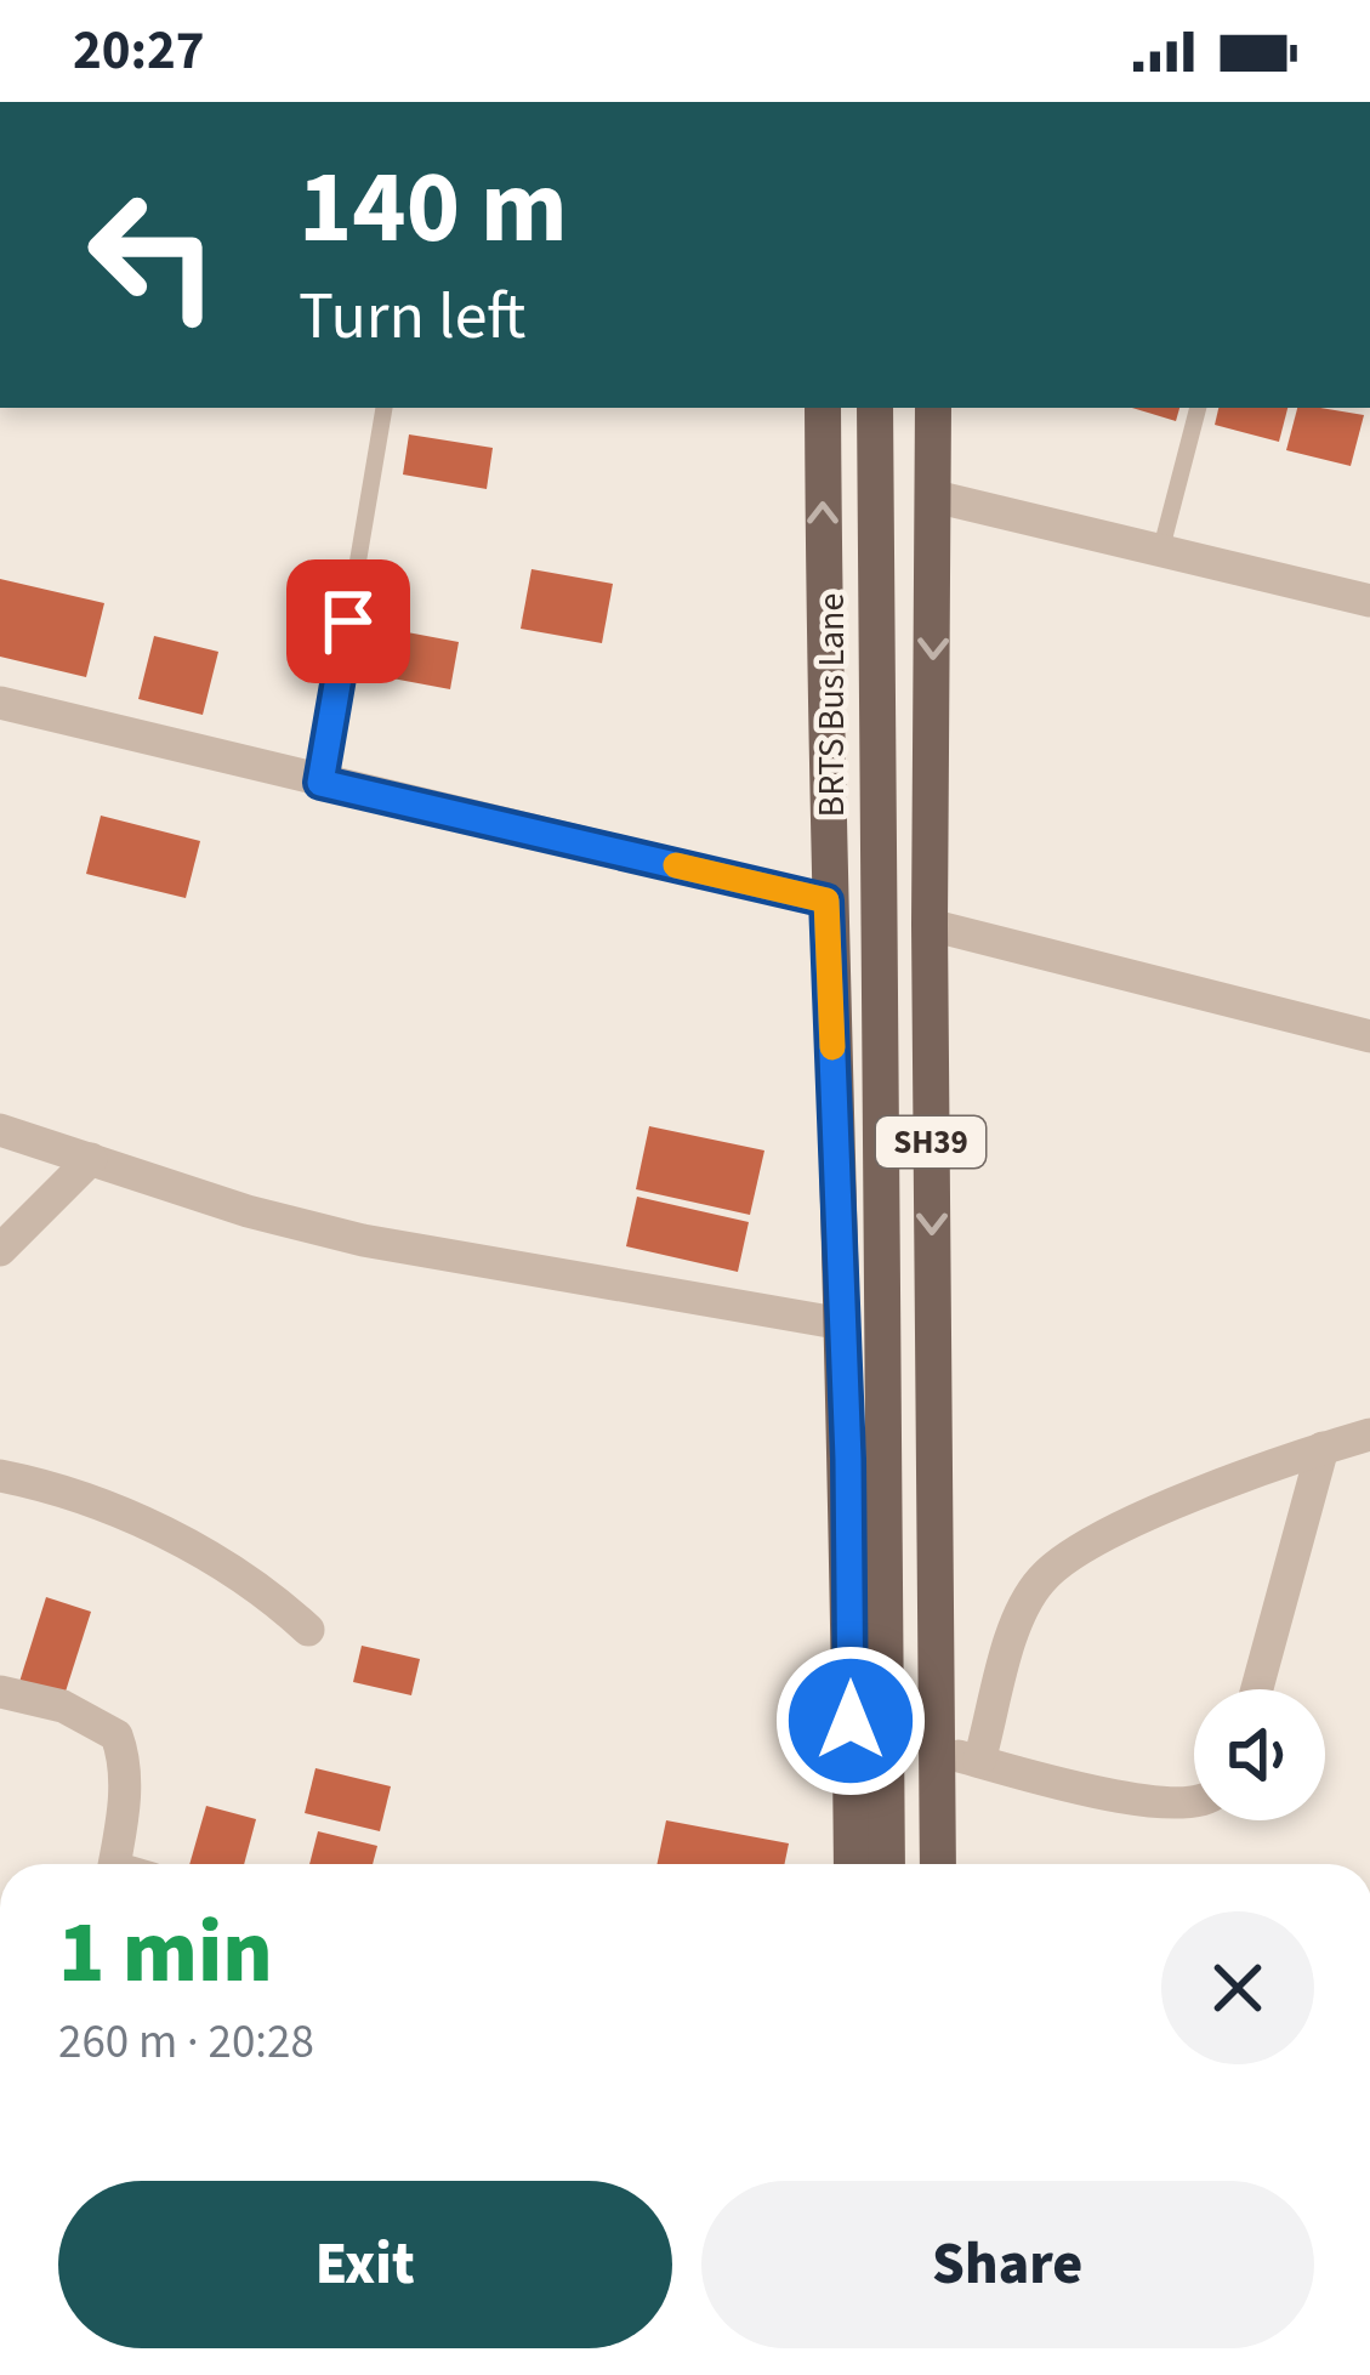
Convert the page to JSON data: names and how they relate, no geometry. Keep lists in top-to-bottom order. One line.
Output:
{"streets":{"main road":["BRTS Bus Lane","SH39"]},"page":{"status":"20:27","turn":["140 m","Turn left"],"heading":["1 min","260 m · 20:28"],"buttons":["Exit","Share"]}}
